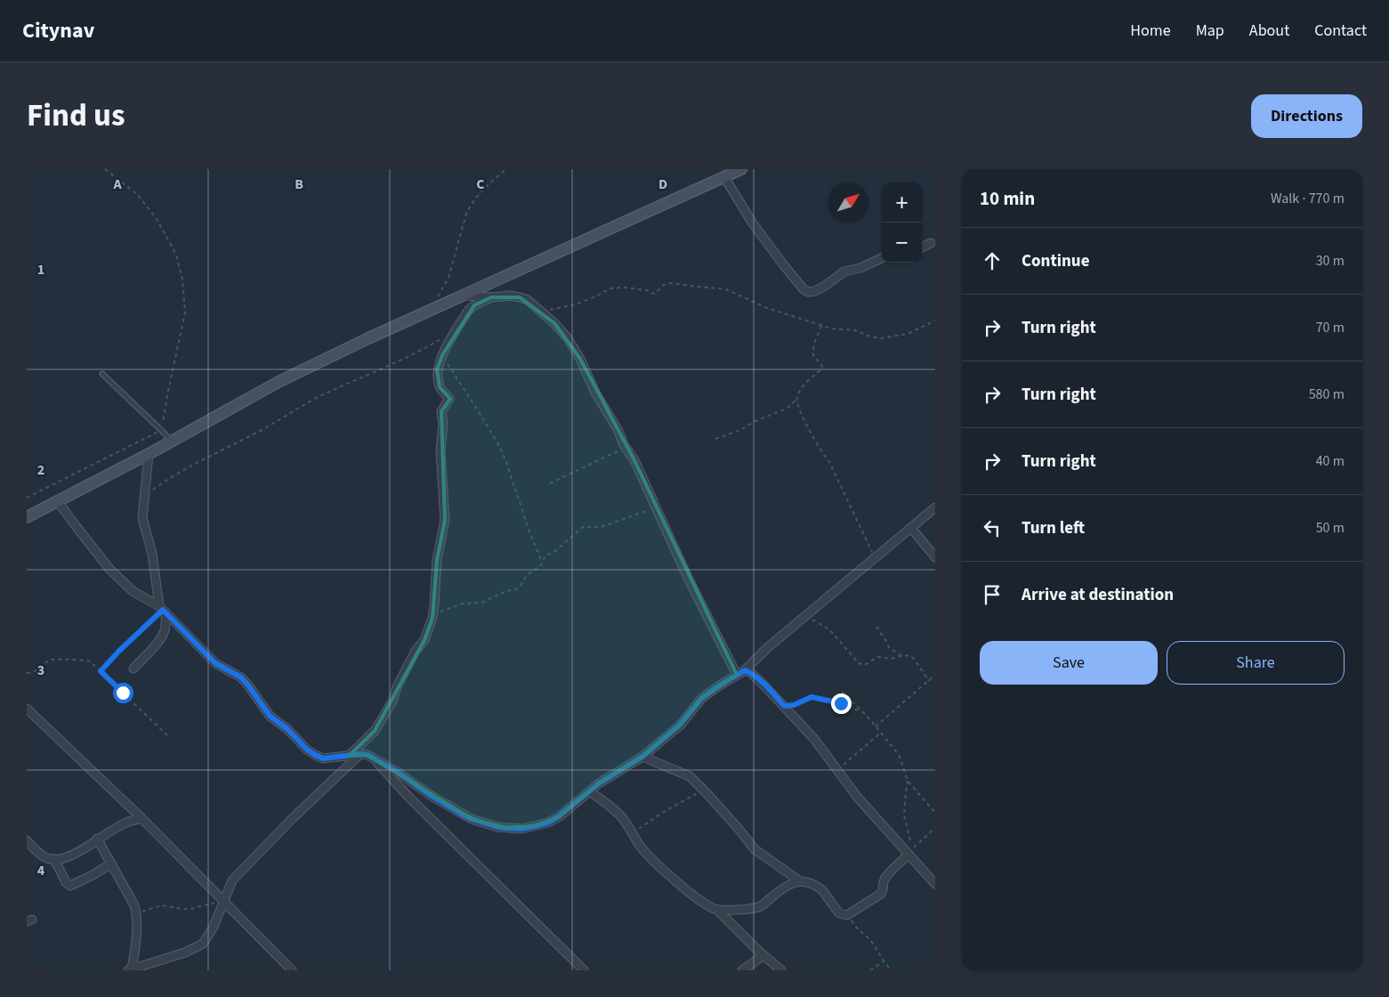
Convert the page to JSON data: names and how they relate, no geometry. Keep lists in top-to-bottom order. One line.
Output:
{"north":"top right","page":{"header":"Citynav","nav":["Home","Map","About","Contact"],"title":"Find us","buttons":["Directions",["Save","Share"]],"heading":["10 min","Walk · 770 m"],"map_buttons":["+","−"],"list":[["Continue","30 m"],["Turn right","70 m"],["Turn right","580 m"],["Turn right","40 m"],["Turn left","50 m"],"Arrive at destination"]},"grid":{"columns":["A","B","C","D"],"rows":["1","2","3","4"]}}
